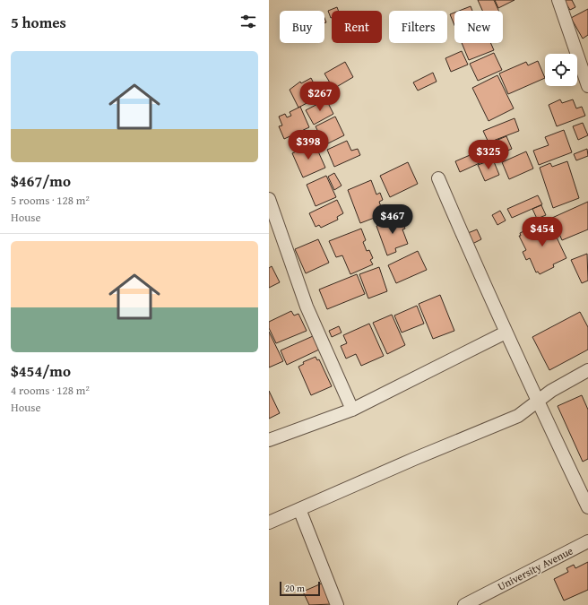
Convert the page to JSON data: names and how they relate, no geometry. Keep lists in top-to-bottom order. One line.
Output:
{"streets":{"street":["University Avenue"]},"scale_bar":"20 m","page":{"heading":"5 homes","chip":["Buy","Rent","Filters","New"],"list":[{"name":"$467/mo","note":"5 rooms · 128 m² · House"},{"name":"$454/mo","note":"4 rooms · 128 m² · House"}],"price":["$267","$398","$325","$467","$454"],"scale":"20 m"}}
